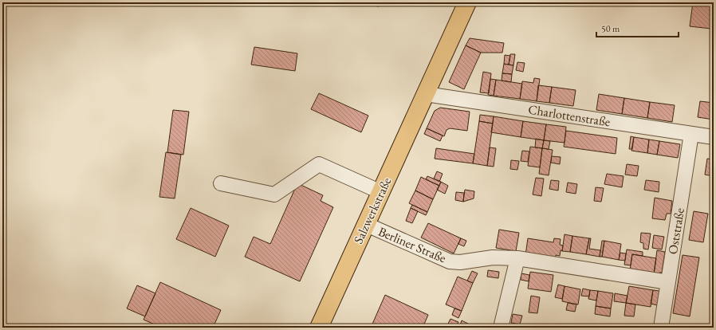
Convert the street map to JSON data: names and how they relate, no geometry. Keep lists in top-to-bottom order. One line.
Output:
{"streets":{"main road":["Salzwerkstraße"],"street":["Charlottenstraße","Oststraße","Berliner Straße"]},"crossings":[["Charlottenstraße","Salzwerkstraße"],["Charlottenstraße","Oststraße"],["Salzwerkstraße","Berliner Straße"],["Oststraße","Berliner Straße"]],"scale_bar":"50 m"}
